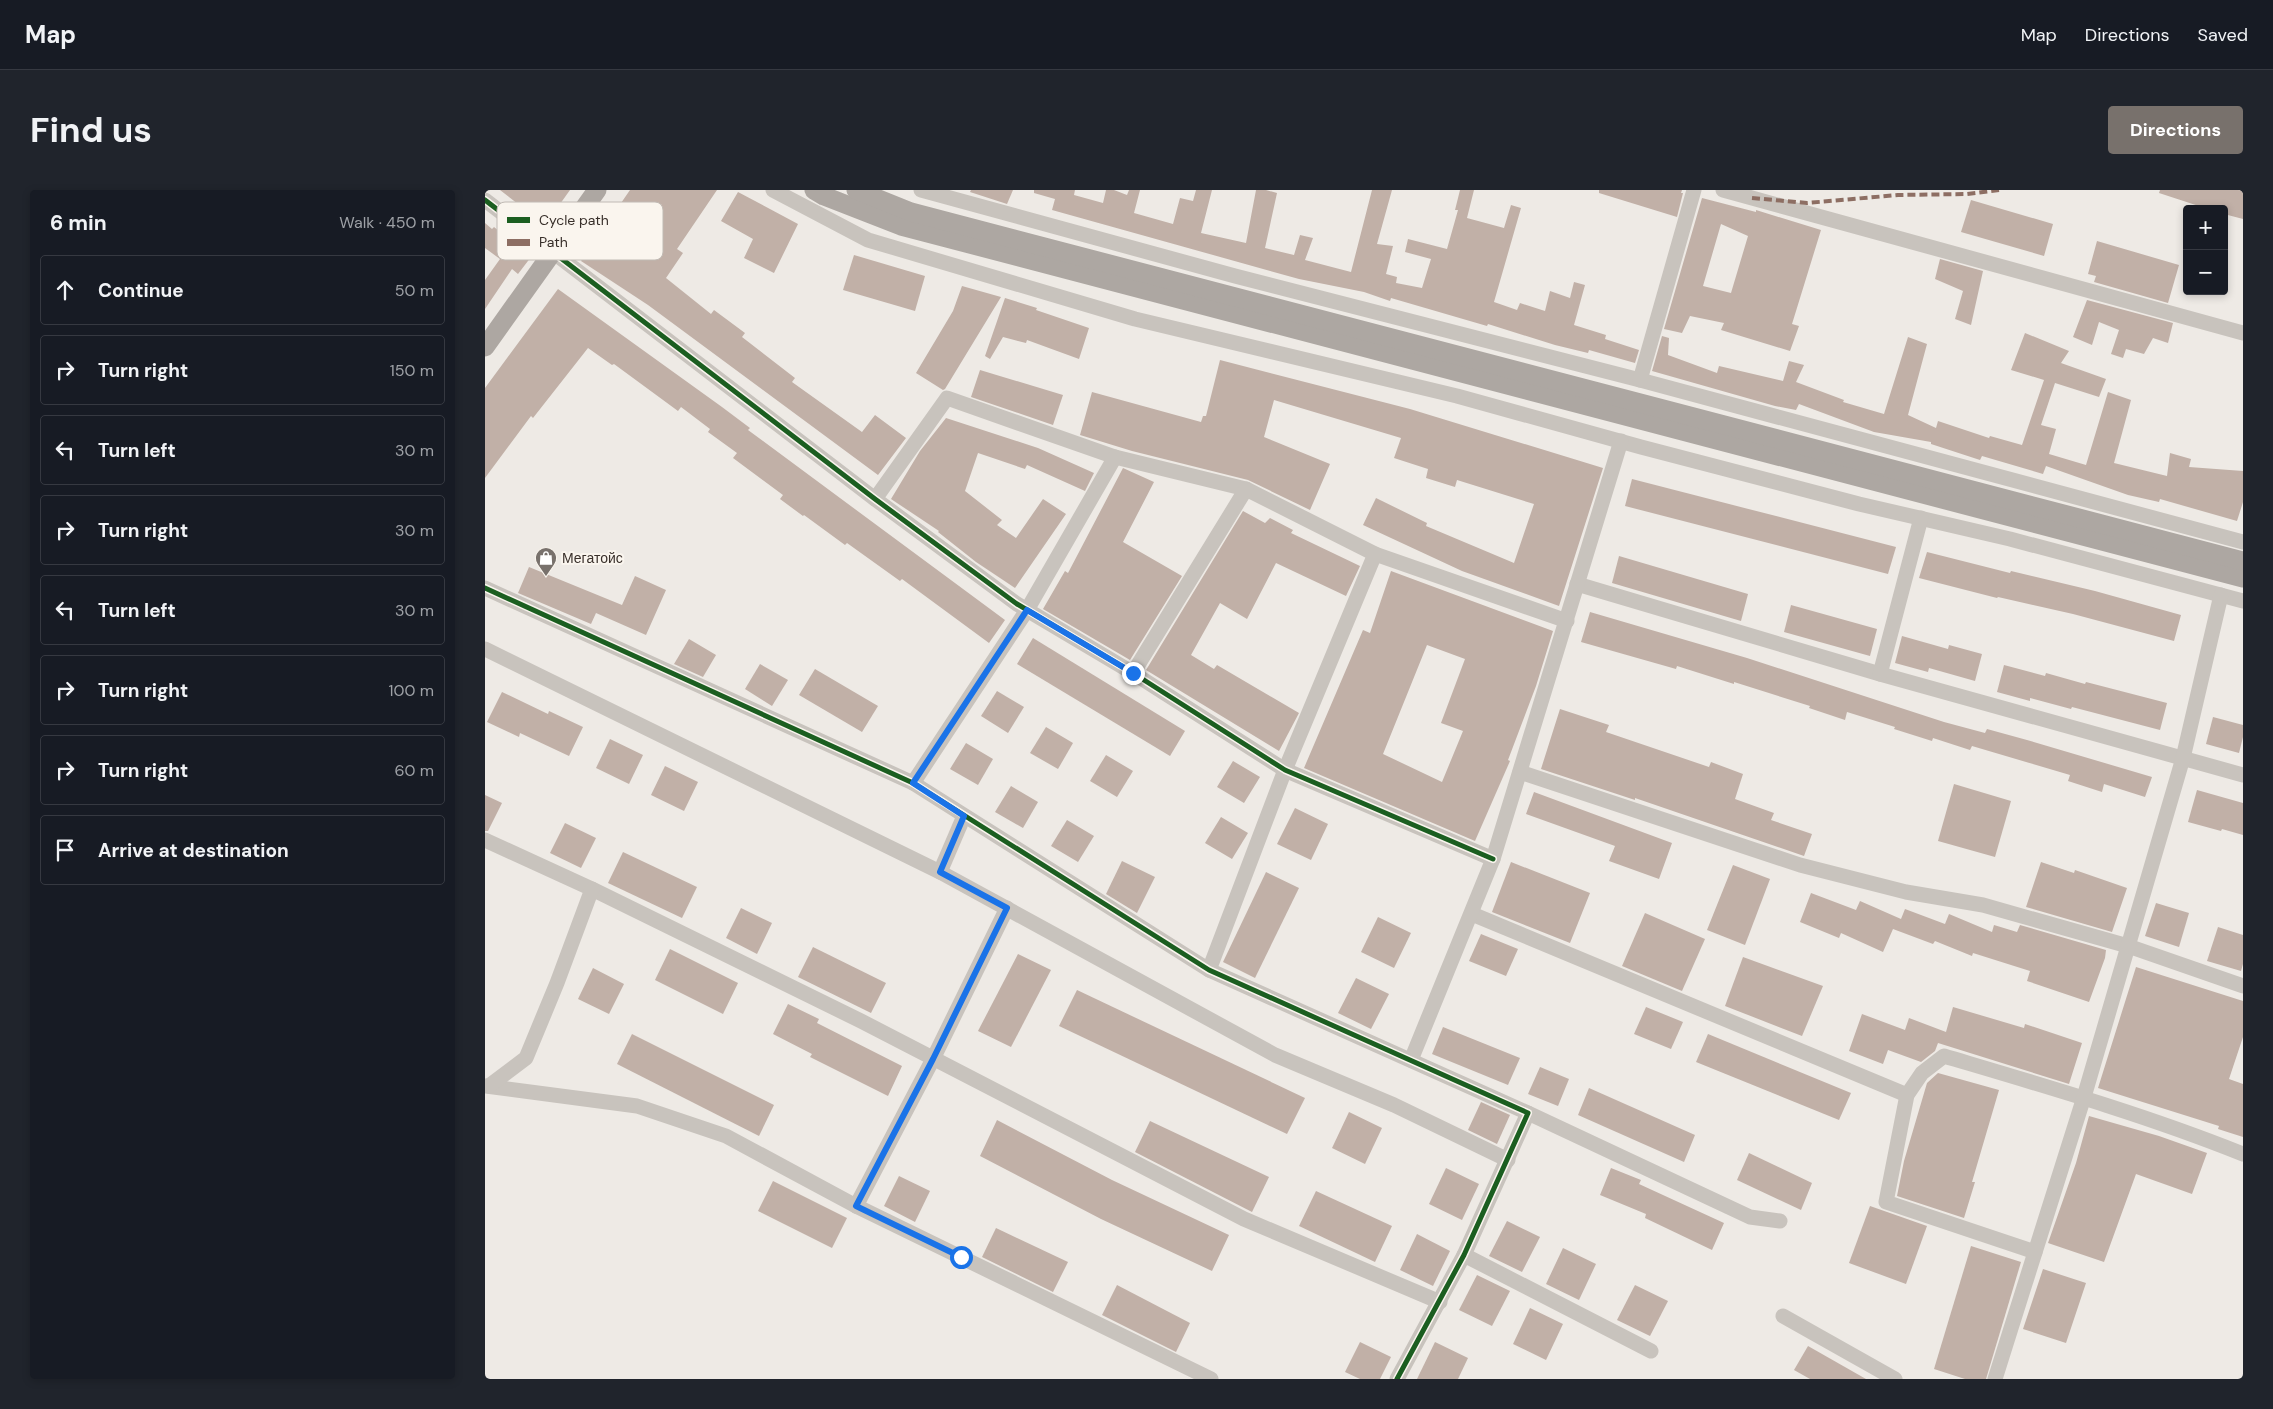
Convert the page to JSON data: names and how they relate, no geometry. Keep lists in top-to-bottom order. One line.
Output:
{"places":{"shop":["Мегатойс"]},"legend":["Cycle path","Path"],"page":{"header":"Map","nav":["Map","Directions","Saved"],"buttons":"Directions","title":"Find us","heading":["6 min","Walk · 450 m"],"map_buttons":["+","−"],"list":[["Continue","50 m"],["Turn right","150 m"],["Turn left","30 m"],["Turn right","30 m"],["Turn left","30 m"],["Turn right","100 m"],["Turn right","60 m"],"Arrive at destination"]}}
